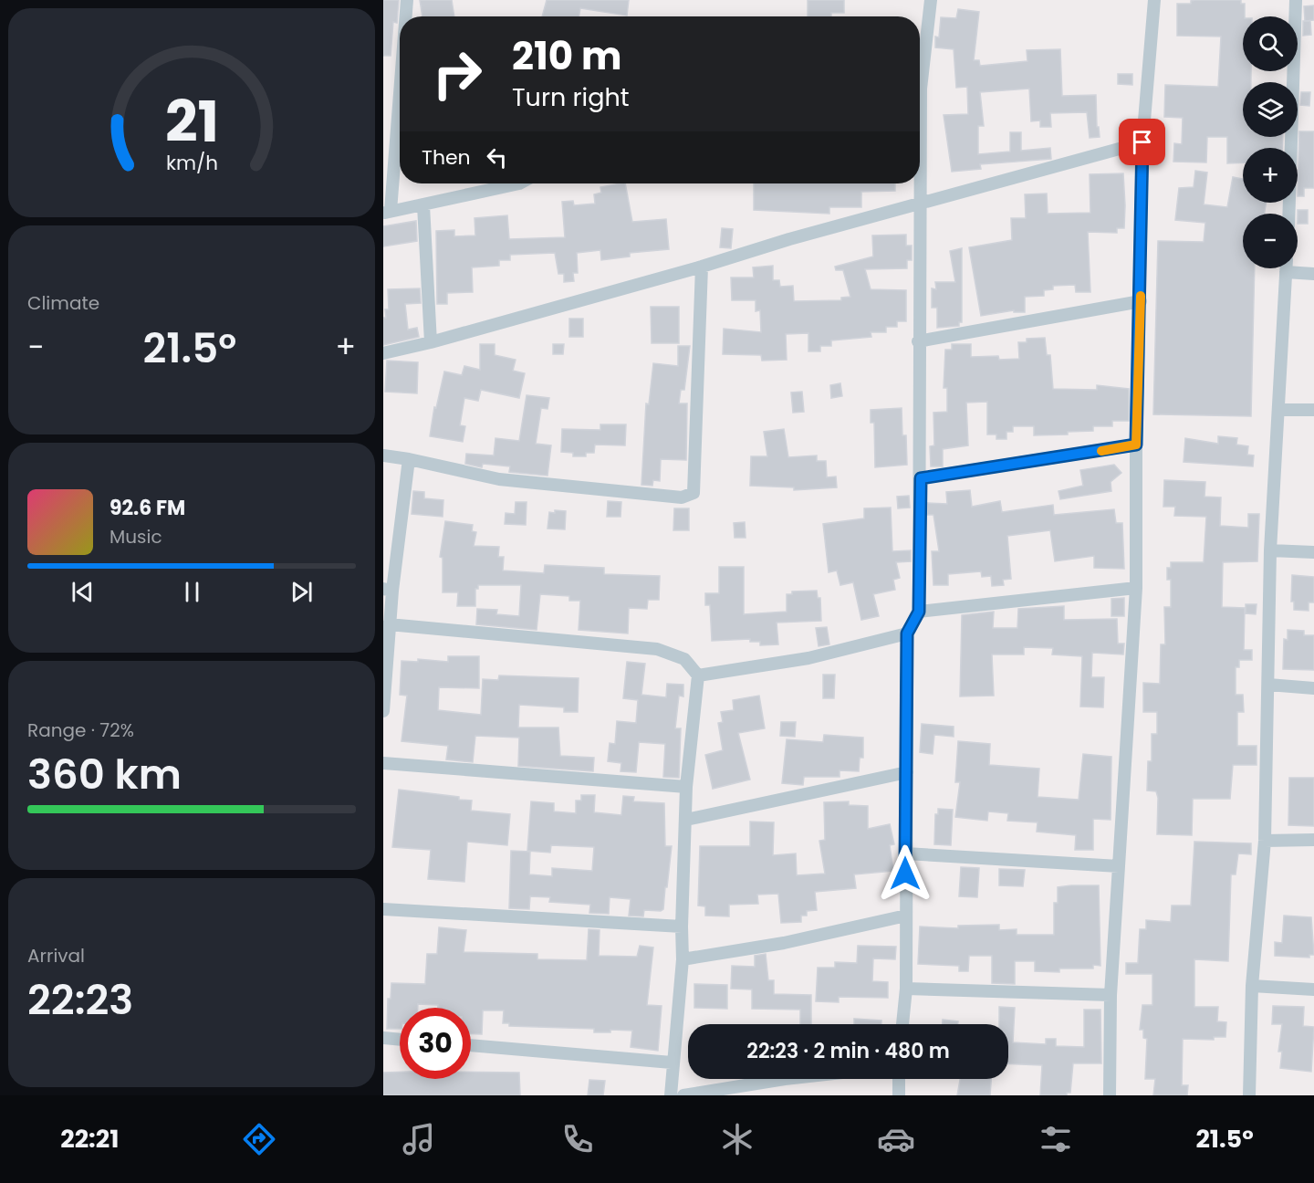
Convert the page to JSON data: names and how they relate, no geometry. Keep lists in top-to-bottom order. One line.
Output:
{"page":{"map_buttons":["+","−"],"turn":["210 m","Turn right"],"then":"Then","tile":["Climate",["Range · 72%","360 km"],["Arrival","22:23"]],"heat":["−","21.5°","+"],"song":["92.6 FM","Music"],"limit":"30","trip":"22:23 · 2 min · 480 m","tabs":["22:21","21.5°"],"gauge":["21","km/h"]}}
